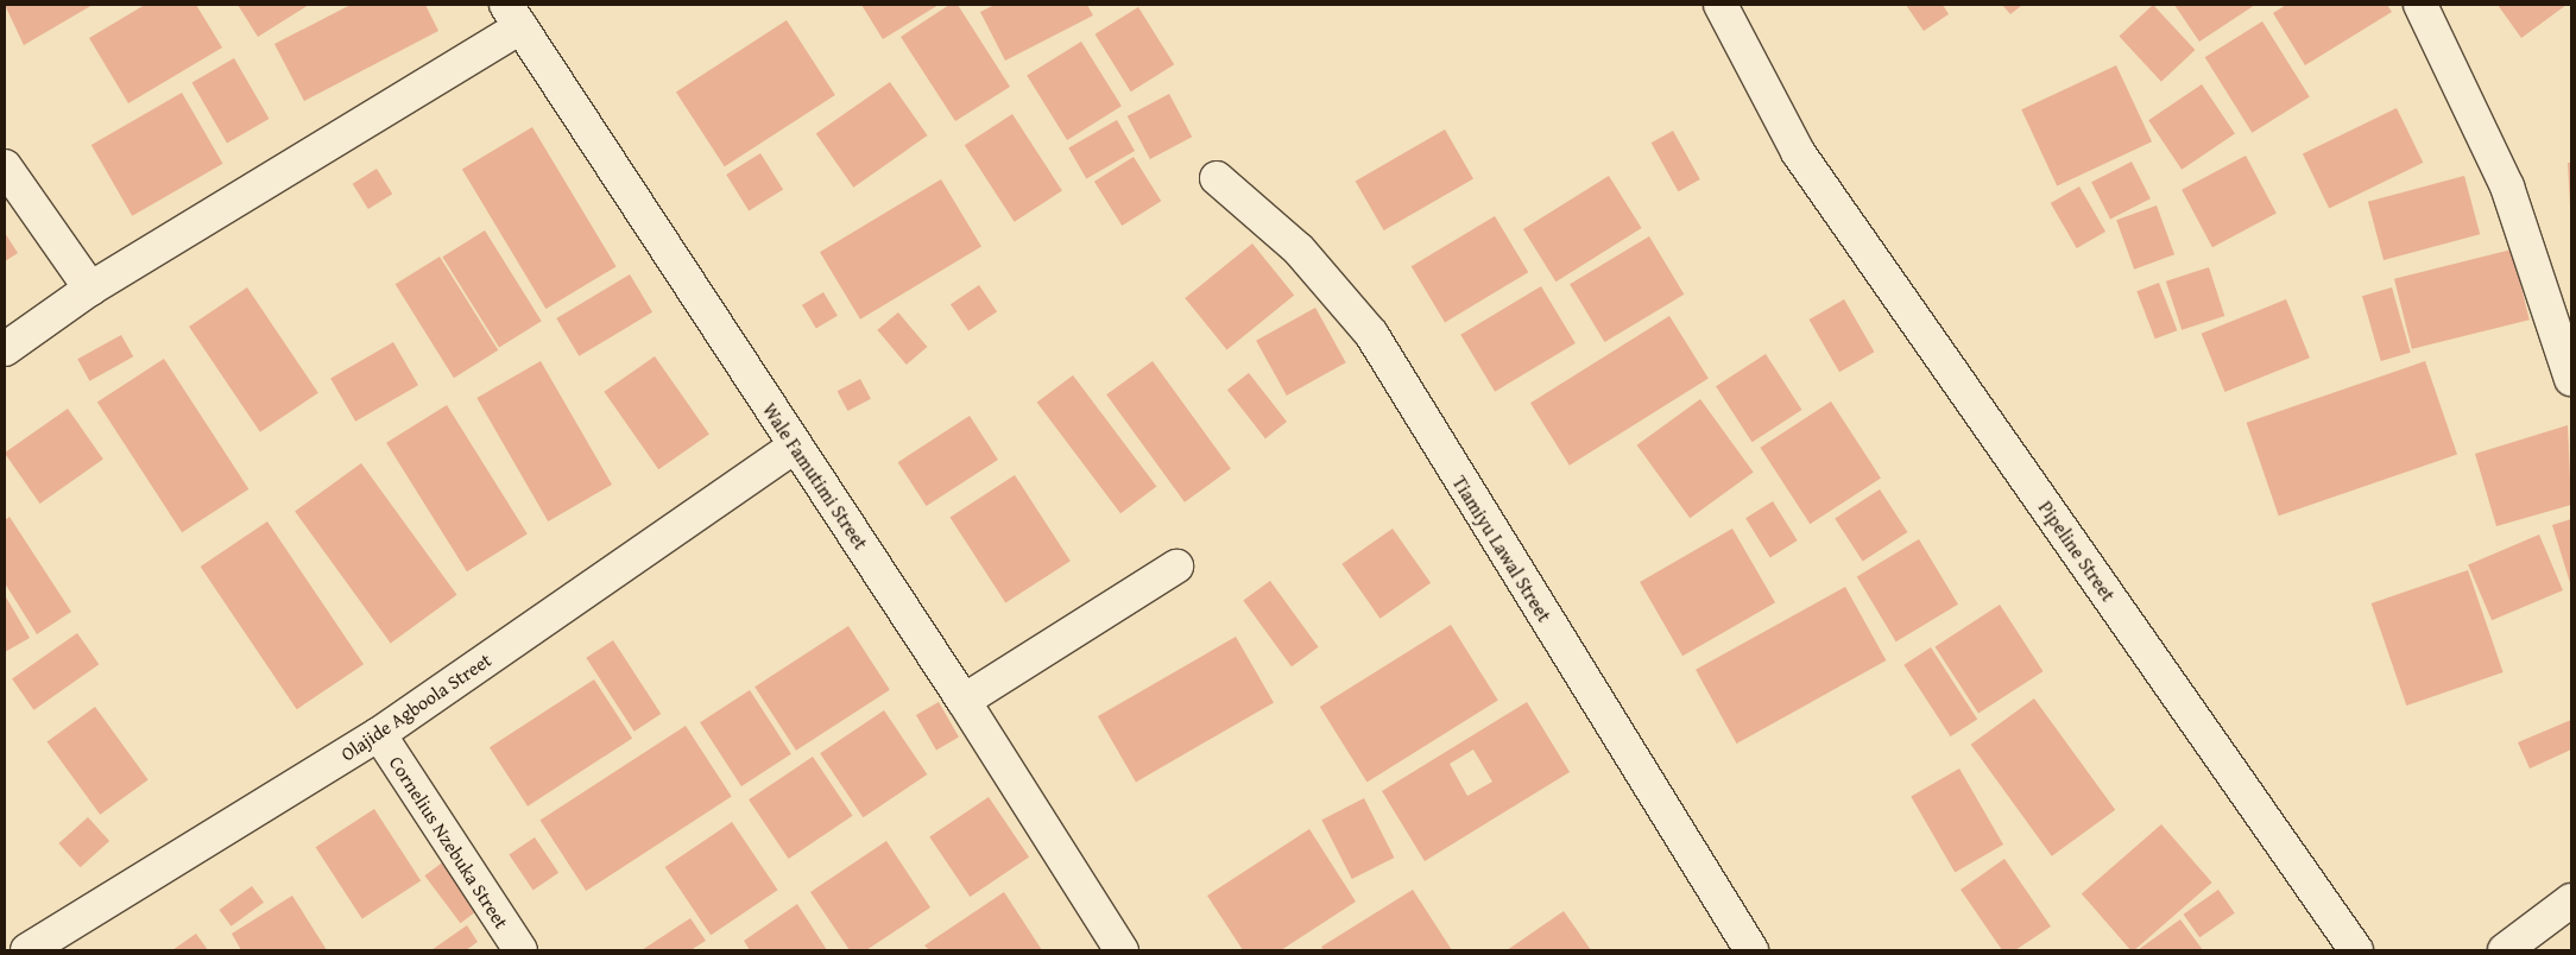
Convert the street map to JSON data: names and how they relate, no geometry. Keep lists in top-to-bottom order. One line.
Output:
{"streets":{"street":["Wale Famutimi Street","Tiamiyu Lawal Street","Pipeline Street","Olajide Agboola Street","Cornelius Nzebuka Street"]},"crossings":[["Wale Famutimi Street","Olajide Agboola Street"],["Olajide Agboola Street","Cornelius Nzebuka Street"]]}
